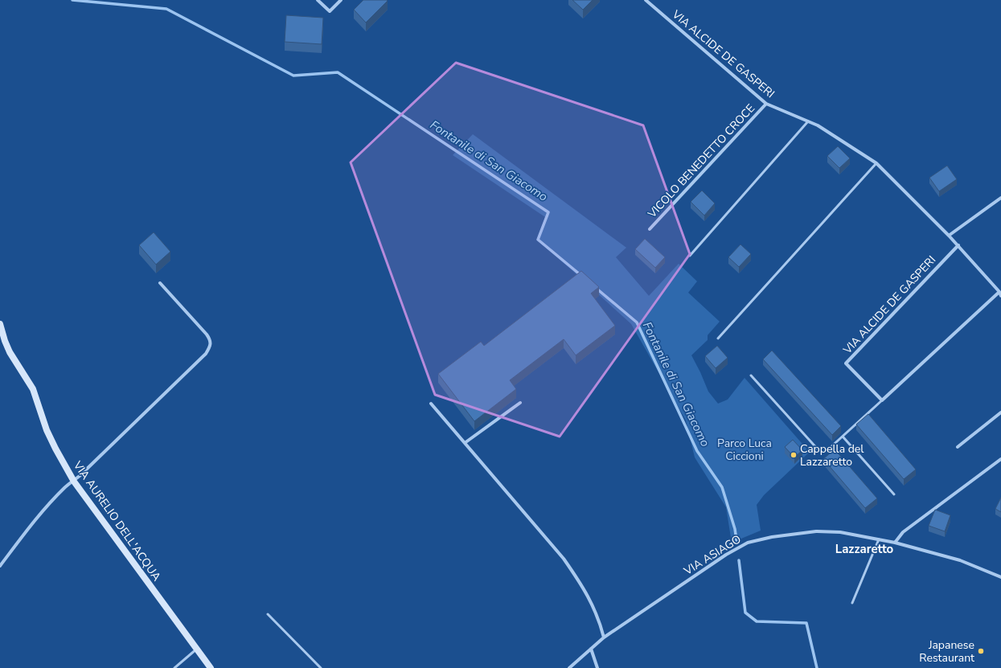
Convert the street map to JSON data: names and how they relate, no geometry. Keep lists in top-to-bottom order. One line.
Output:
{"streets":{"street":["VIA ALCIDE DE GASPERI","VICOLO BENEDETTO CROCE","VIA AURELIO DELL'ACQUA","VIA ASIAGO"]},"crossings":[["VIA ALCIDE DE GASPERI","VICOLO BENEDETTO CROCE"]],"districts":["Lazzaretto"],"water":["Fontanile di San Giacomo"],"parks":["Parco Luca Ciccioni"],"places":["Cappella del Lazzaretto","Japanese Restaurant"]}
